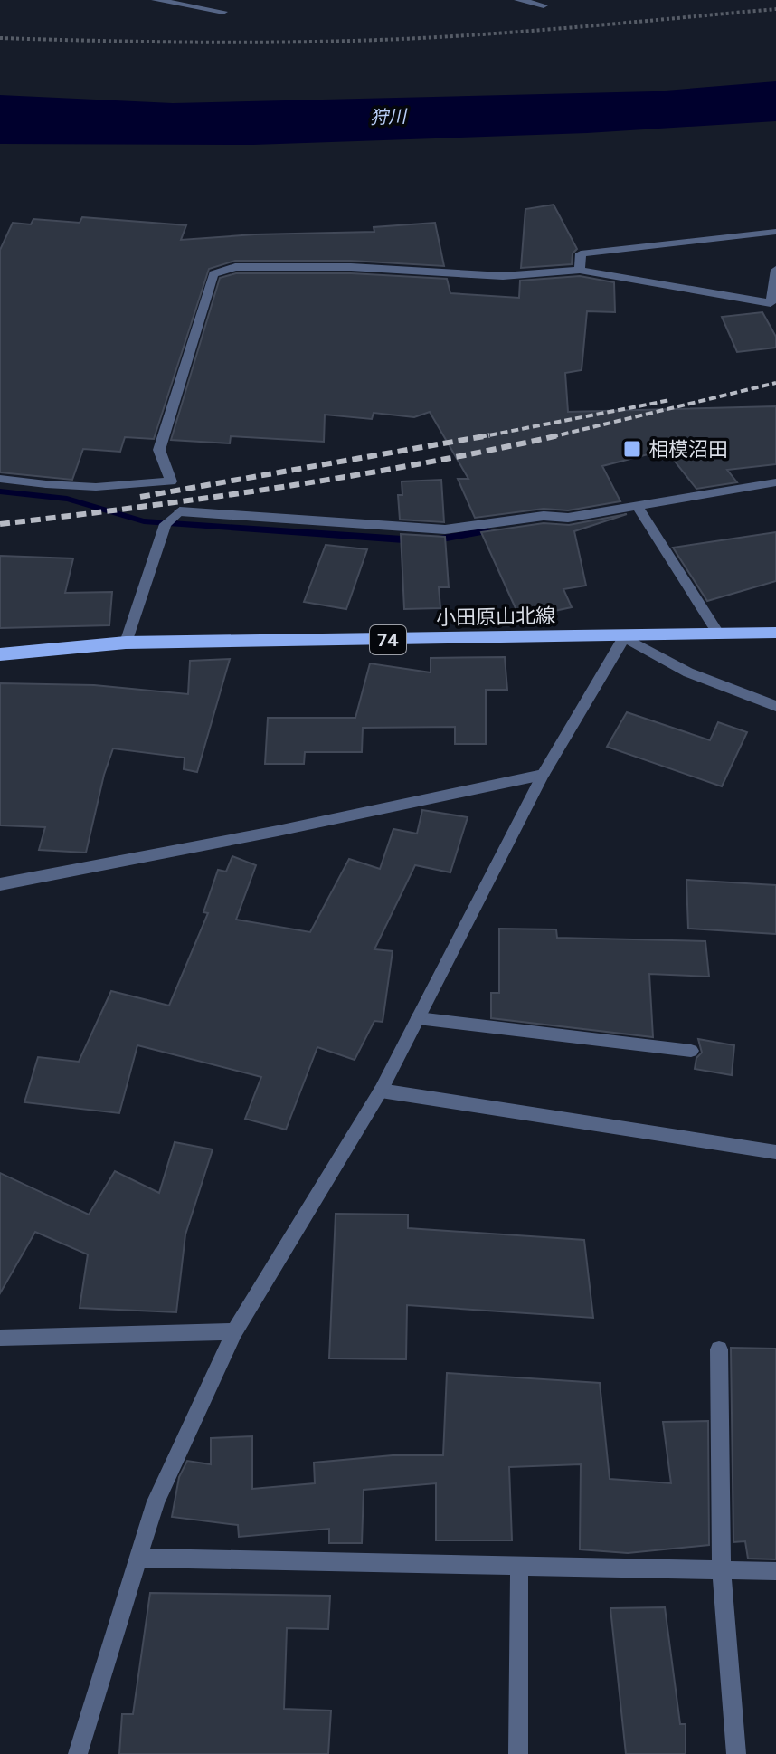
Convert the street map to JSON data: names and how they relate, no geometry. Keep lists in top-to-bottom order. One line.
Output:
{"streets":{"main road":["小田原山北線","74"]},"water":["狩川"],"places":{"transit":["相模沼田"]}}
